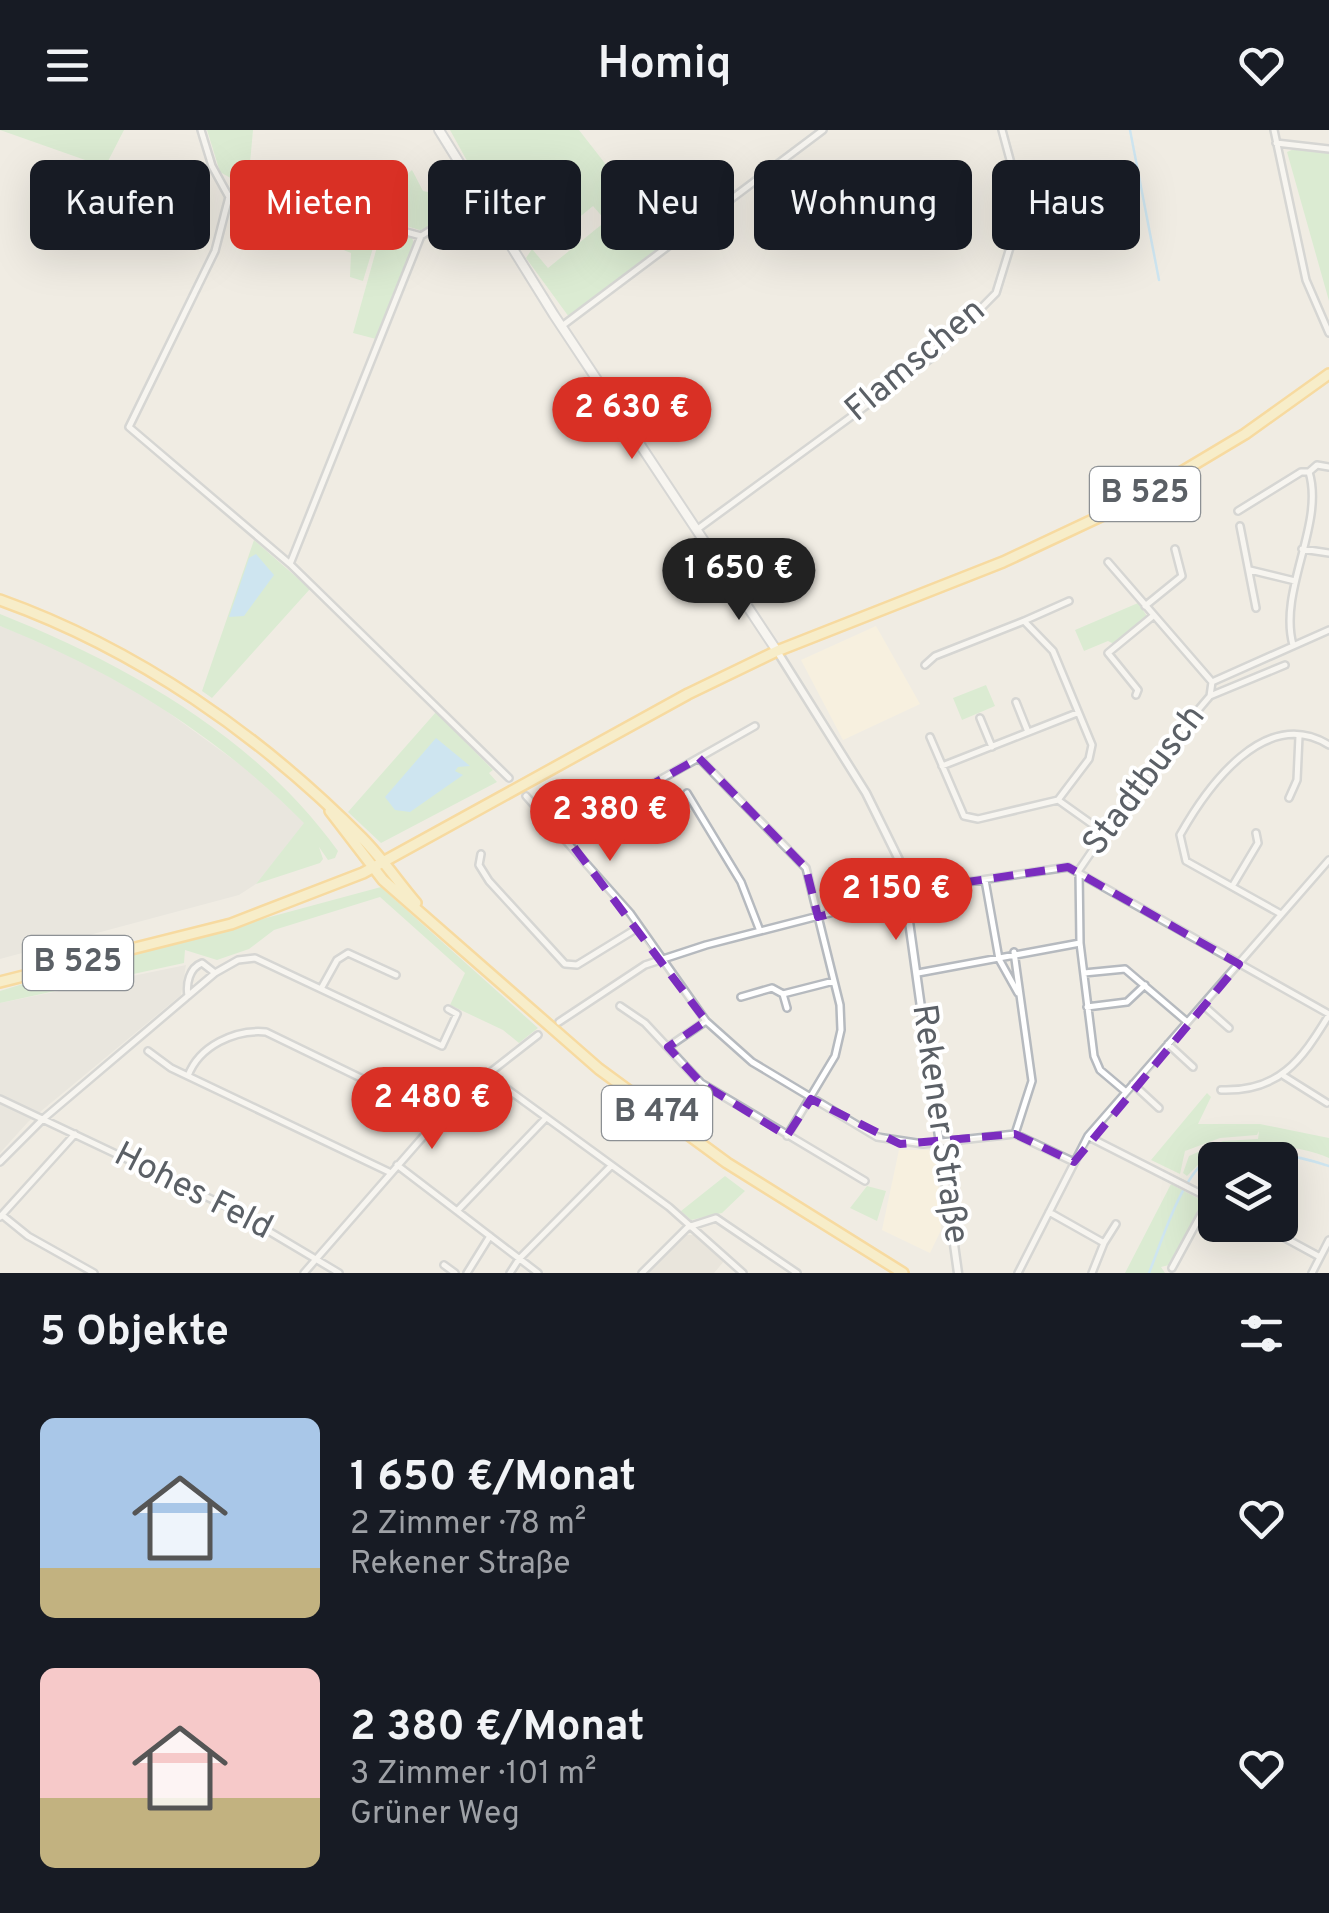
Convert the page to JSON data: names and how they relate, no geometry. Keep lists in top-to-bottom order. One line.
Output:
{"streets":{"main road":["B 525","B 474"],"street":["Flamschen","Stadtbusch","Rekener Straße","Hohes Feld"]},"crossings":[["B 525","B 474"],["B 525","Rekener Straße"]],"page":{"header":"Homiq","chip":["Kaufen","Mieten","Filter","Neu","Wohnung","Haus"],"price":["2 630 €","1 650 €","2 380 €","2 150 €","2 480 €"],"heading":"5 Objekte","list":[{"name":"1 650 €/Monat","note":"2 Zimmer · 78 m² · Rekener Straße"},{"name":"2 380 €/Monat","note":"3 Zimmer · 101 m² · Grüner Weg"}]}}
